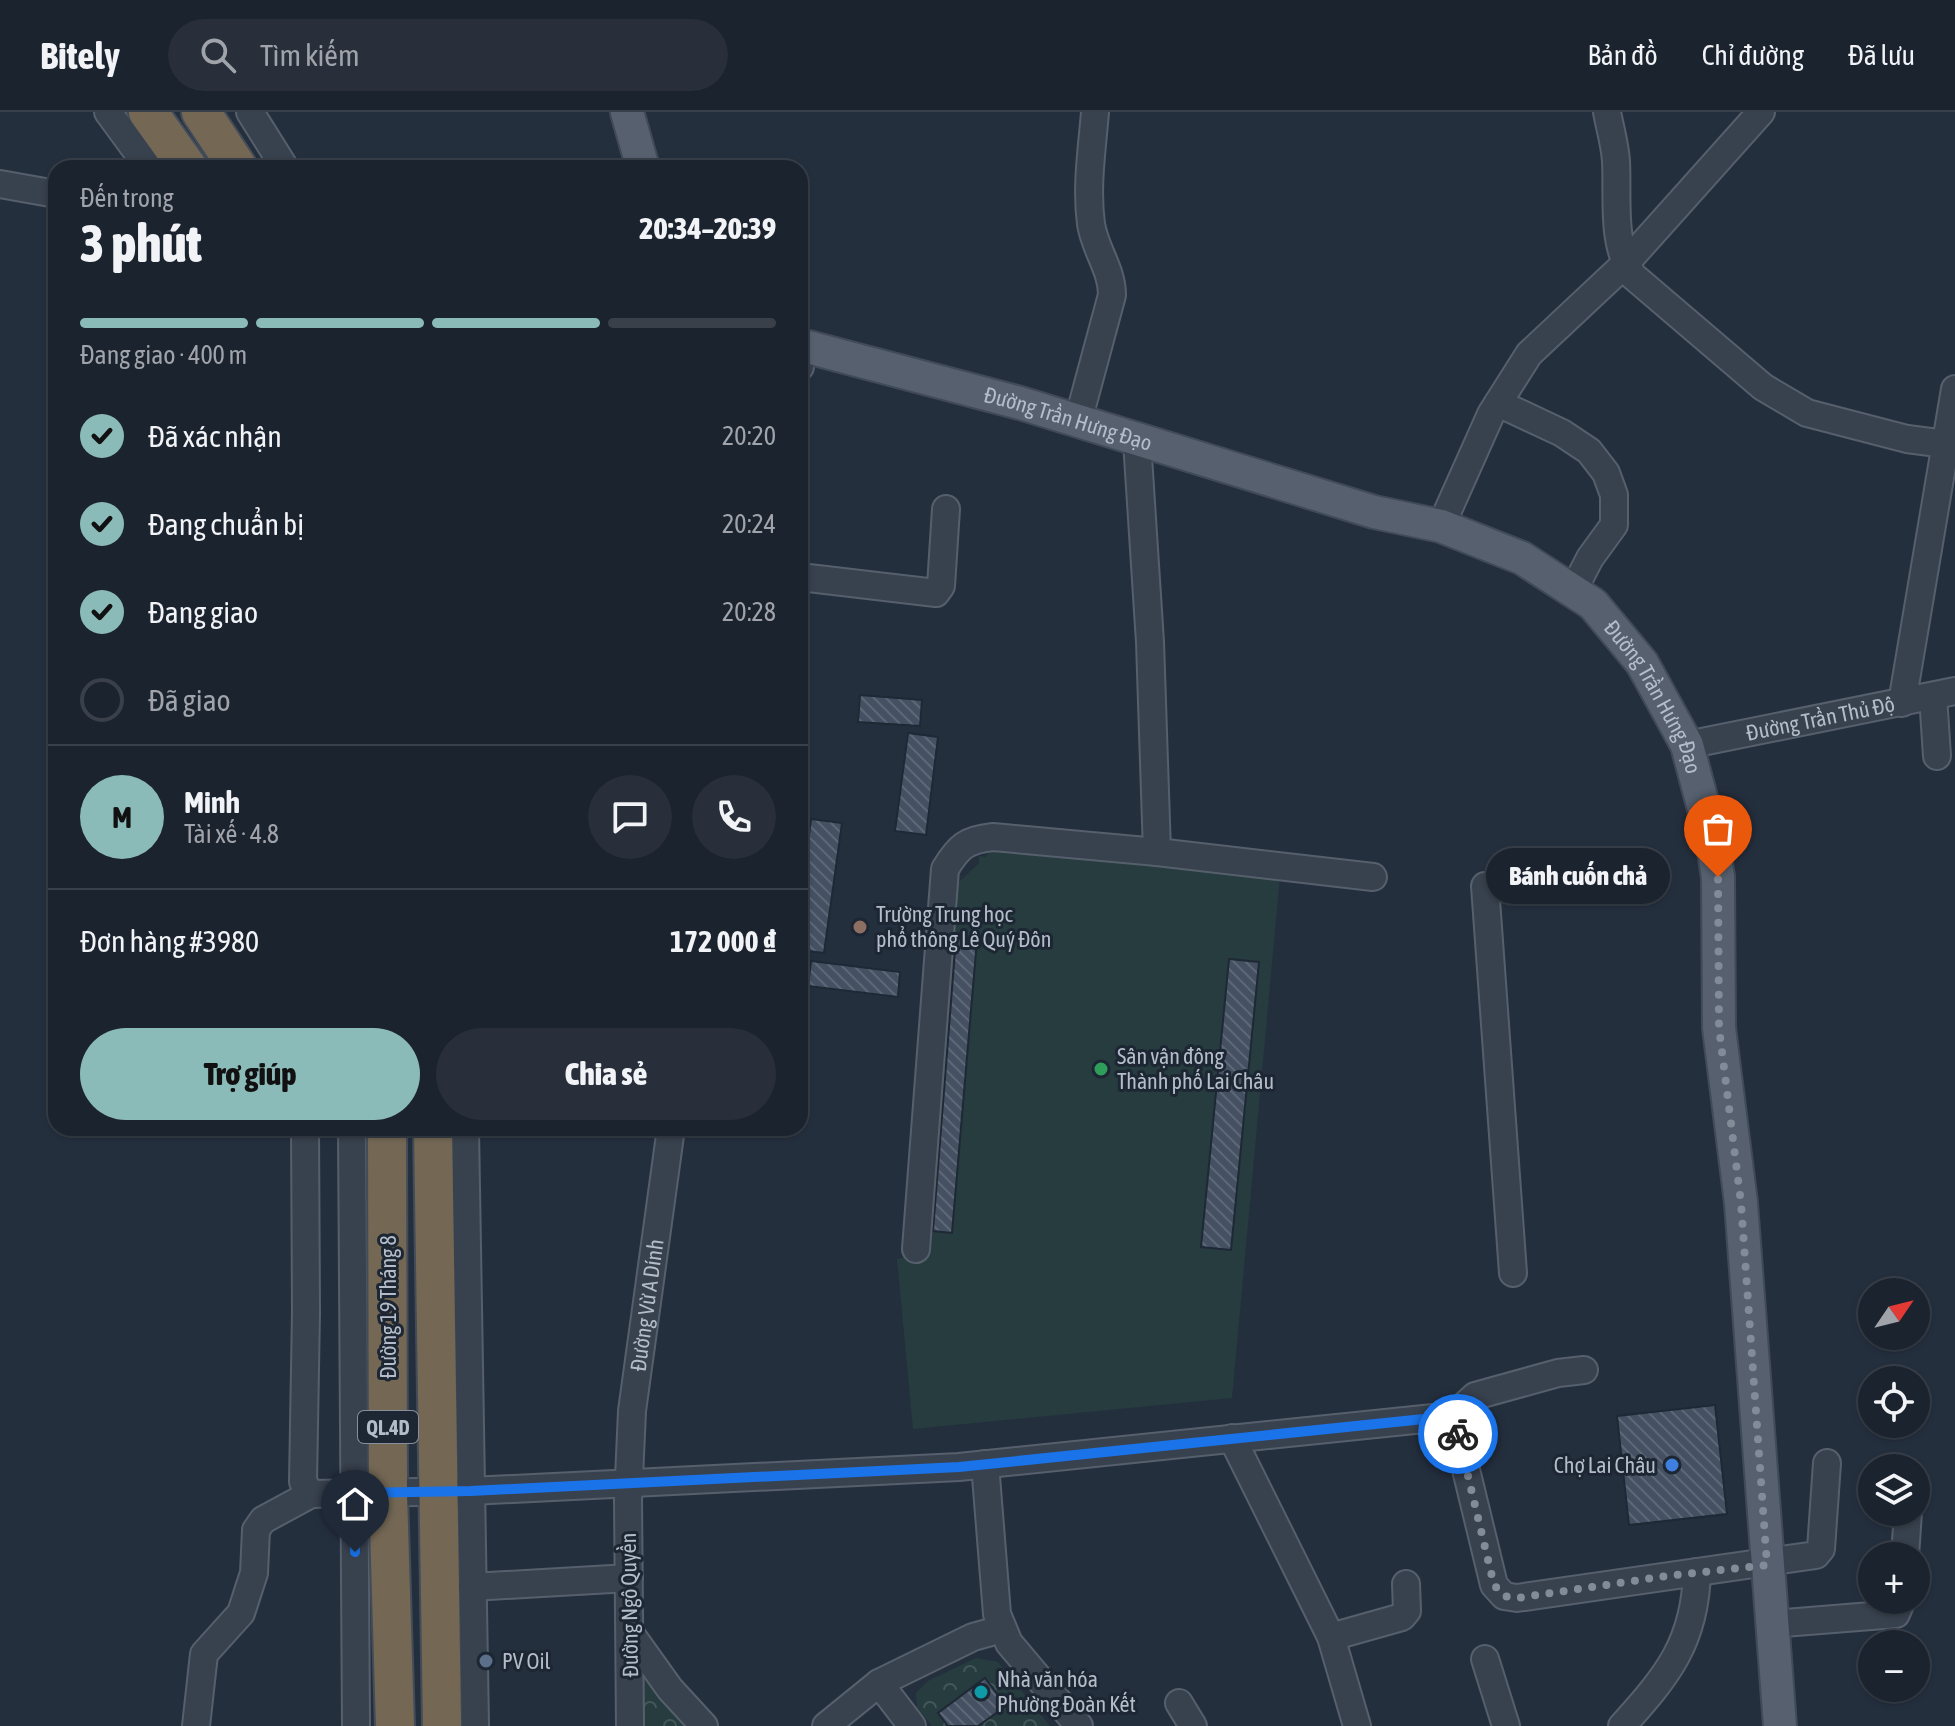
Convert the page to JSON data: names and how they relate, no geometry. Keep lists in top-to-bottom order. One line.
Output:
{"streets":{"highway":["Đường 19 Tháng 8","QL.4D"],"main road":["Đường Trần Hưng Đạo"],"street":["Đường Trần Thủ Độ","Đường Vừ A Dính","Đường Ngô Quyền"]},"crossings":[["Đường Trần Hưng Đạo","Đường Trần Thủ Độ"],["Đường Vừ A Dính","Đường Ngô Quyền"]],"places":["Bánh cuốn chả","Trường Trung học phổ thông Lê Quý Đôn","Sân vận động Thành phố Lai Châu","Chợ Lai Châu","PV Oil","Nhà văn hóa Phường Đoàn Kết"],"north":"top right","page":{"header":"Bitely","search":"Tìm kiếm","nav":["Bản đồ","Chỉ đường","Đã lưu"],"heading":["3 phút","Đến trong","20:34–20:39"],"panel":["Minh","Tài xế · 4.8","Đơn hàng #3980","172 000 ₫"],"bar":"Đang giao · 400 m","list":[["Đã xác nhận","20:20"],["Đang chuẩn bị","20:24"],["Đang giao","20:28"],"Đã giao"],"round":"M","bubble":"Bánh cuốn chả","buttons":["Trợ giúp","Chia sẻ"],"map_buttons":["+","−"]}}
